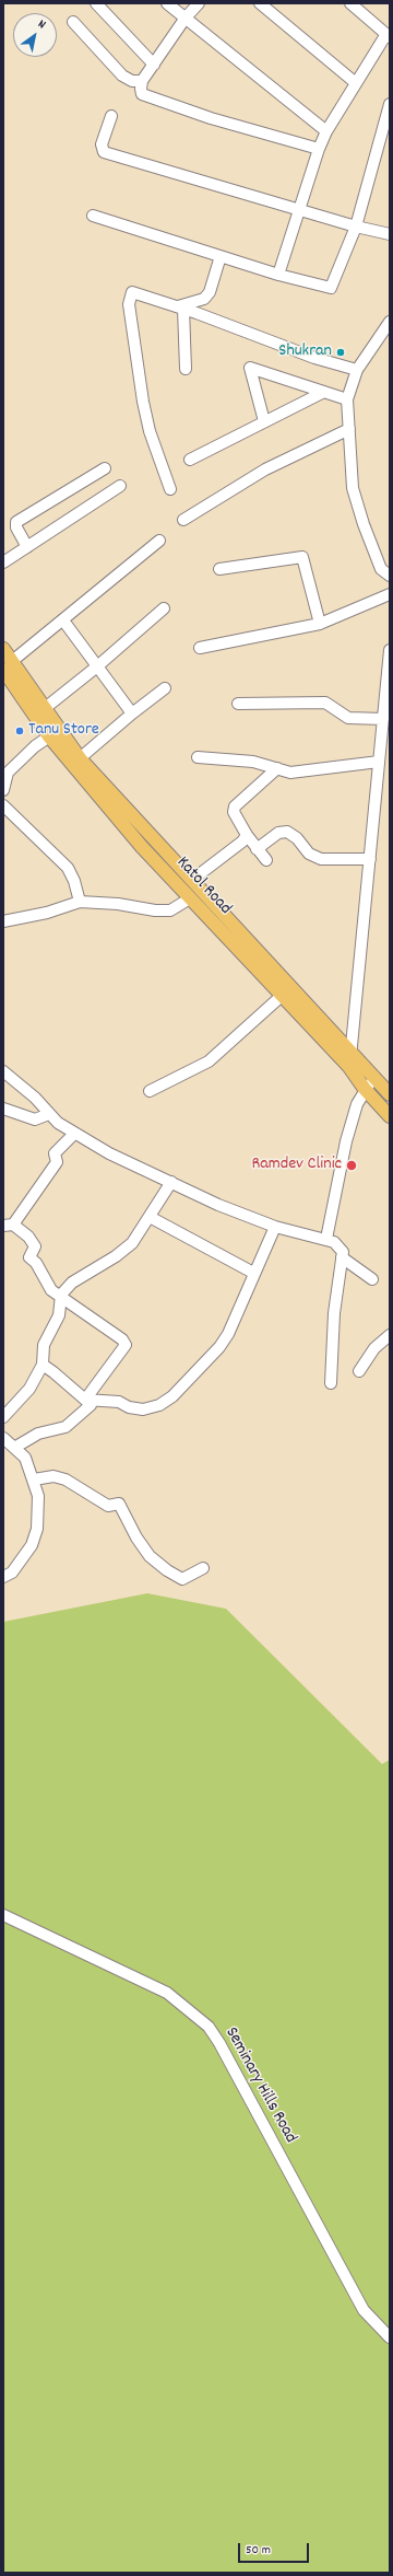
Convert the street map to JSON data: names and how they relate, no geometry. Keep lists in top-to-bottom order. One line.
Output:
{"streets":{"main road":["Katol Road"],"street":["Seminary Hills Road"]},"places":["Shukran","Tanu Store","Ramdev Clinic"],"scale_bar":"50 m","north":"top right"}
